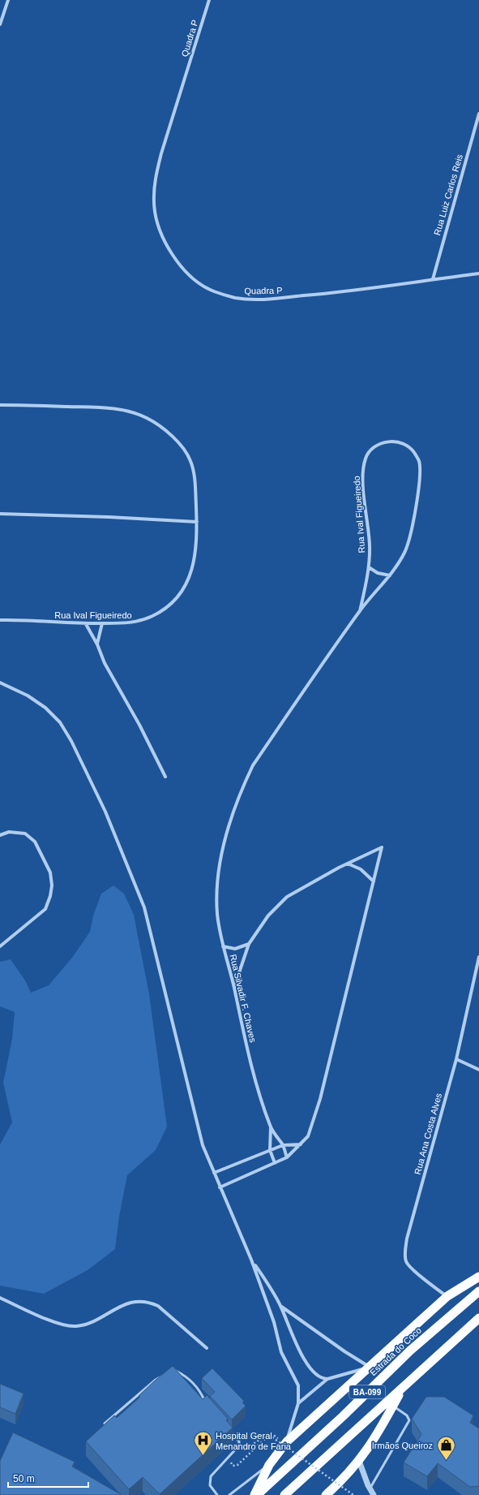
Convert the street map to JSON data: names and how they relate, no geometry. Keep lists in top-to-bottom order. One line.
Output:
{"streets":{"highway":["Estrada do Coco","BA-099"],"street":["Quadra P","Rua Luiz Carlos Reis","Rua Ival Figueiredo","Rua Silvadir F. Chaves","Rua Ana Costa Alves"]},"crossings":[["Quadra P","Rua Luiz Carlos Reis"],["Rua Ival Figueiredo","Rua Silvadir F. Chaves"]],"places":{"hospital":["Hospital Geral Menandro de Faria"],"shop":["Irmãos Queiroz"]},"scale_bar":"50 m"}
